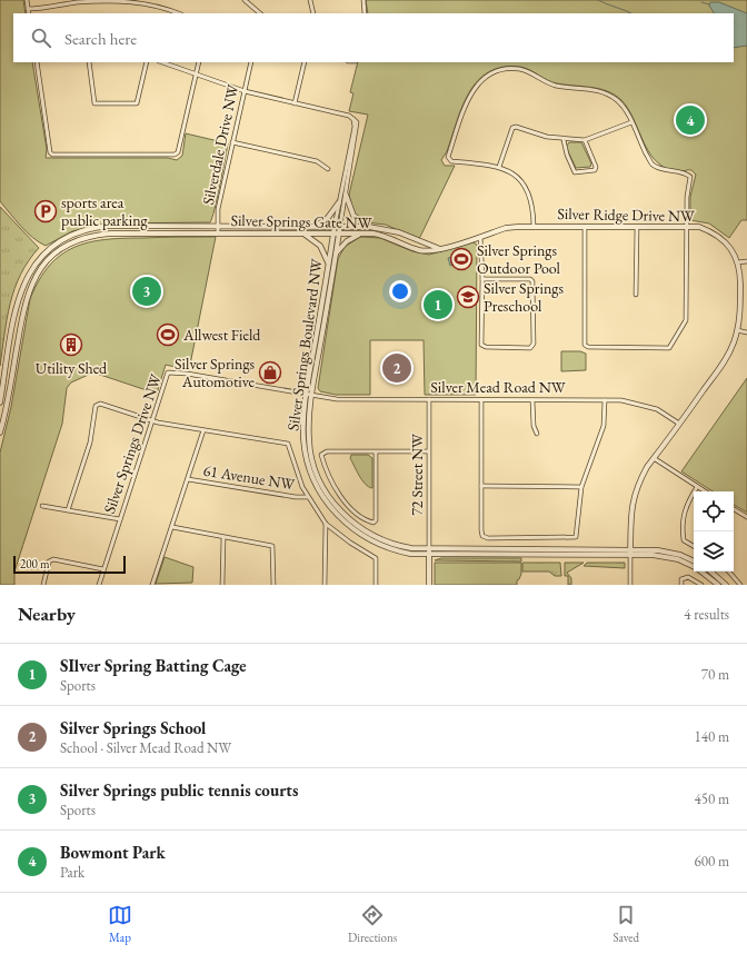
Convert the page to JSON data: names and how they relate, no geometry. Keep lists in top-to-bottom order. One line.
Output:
{"streets":{"street":["Silverdale Drive NW","Silver Ridge Drive NW","Silver Springs Gate NW","Silver Springs Boulevard NW","Silver Mead Road NW","Silver Springs Drive NW","72 Street NW","61 Avenue NW"]},"crossings":[["Silverdale Drive NW","Silver Springs Gate NW"],["Silver Ridge Drive NW","Silver Springs Gate NW"],["Silver Ridge Drive NW","Silver Springs Boulevard NW"],["Silver Ridge Drive NW","Silver Mead Road NW"],["Silver Springs Gate NW","Silver Springs Boulevard NW"],["Silver Springs Boulevard NW","Silver Mead Road NW"],["Silver Springs Boulevard NW","Silver Springs Drive NW"],["Silver Springs Boulevard NW","72 Street NW"],["Silver Mead Road NW","Silver Springs Drive NW"],["Silver Mead Road NW","72 Street NW"]],"places":{"parking":["sports area public parking"],"sports":["Silver Springs Outdoor Pool","Allwest Field"],"school or university":["Silver Springs Preschool"],"building":["Utility Shed"],"shop":["Silver Springs Automotive"]},"scale_bar":"200 m","page":{"search":"Search here","pins":["4","3","1","2"],"scale":"200 m","heading":["Nearby","4 results"],"list":[{"mark":"1","name":"SIlver Spring Batting Cage","note":"Sports","value":"70 m"},{"mark":"2","name":"Silver Springs School","note":"School · Silver Mead Road NW","value":"140 m"},{"mark":"3","name":"Silver Springs public tennis courts","note":"Sports","value":"450 m"},{"mark":"4","name":"Bowmont Park","note":"Park","value":"600 m"}],"nav":["Map","Directions","Saved"]}}
